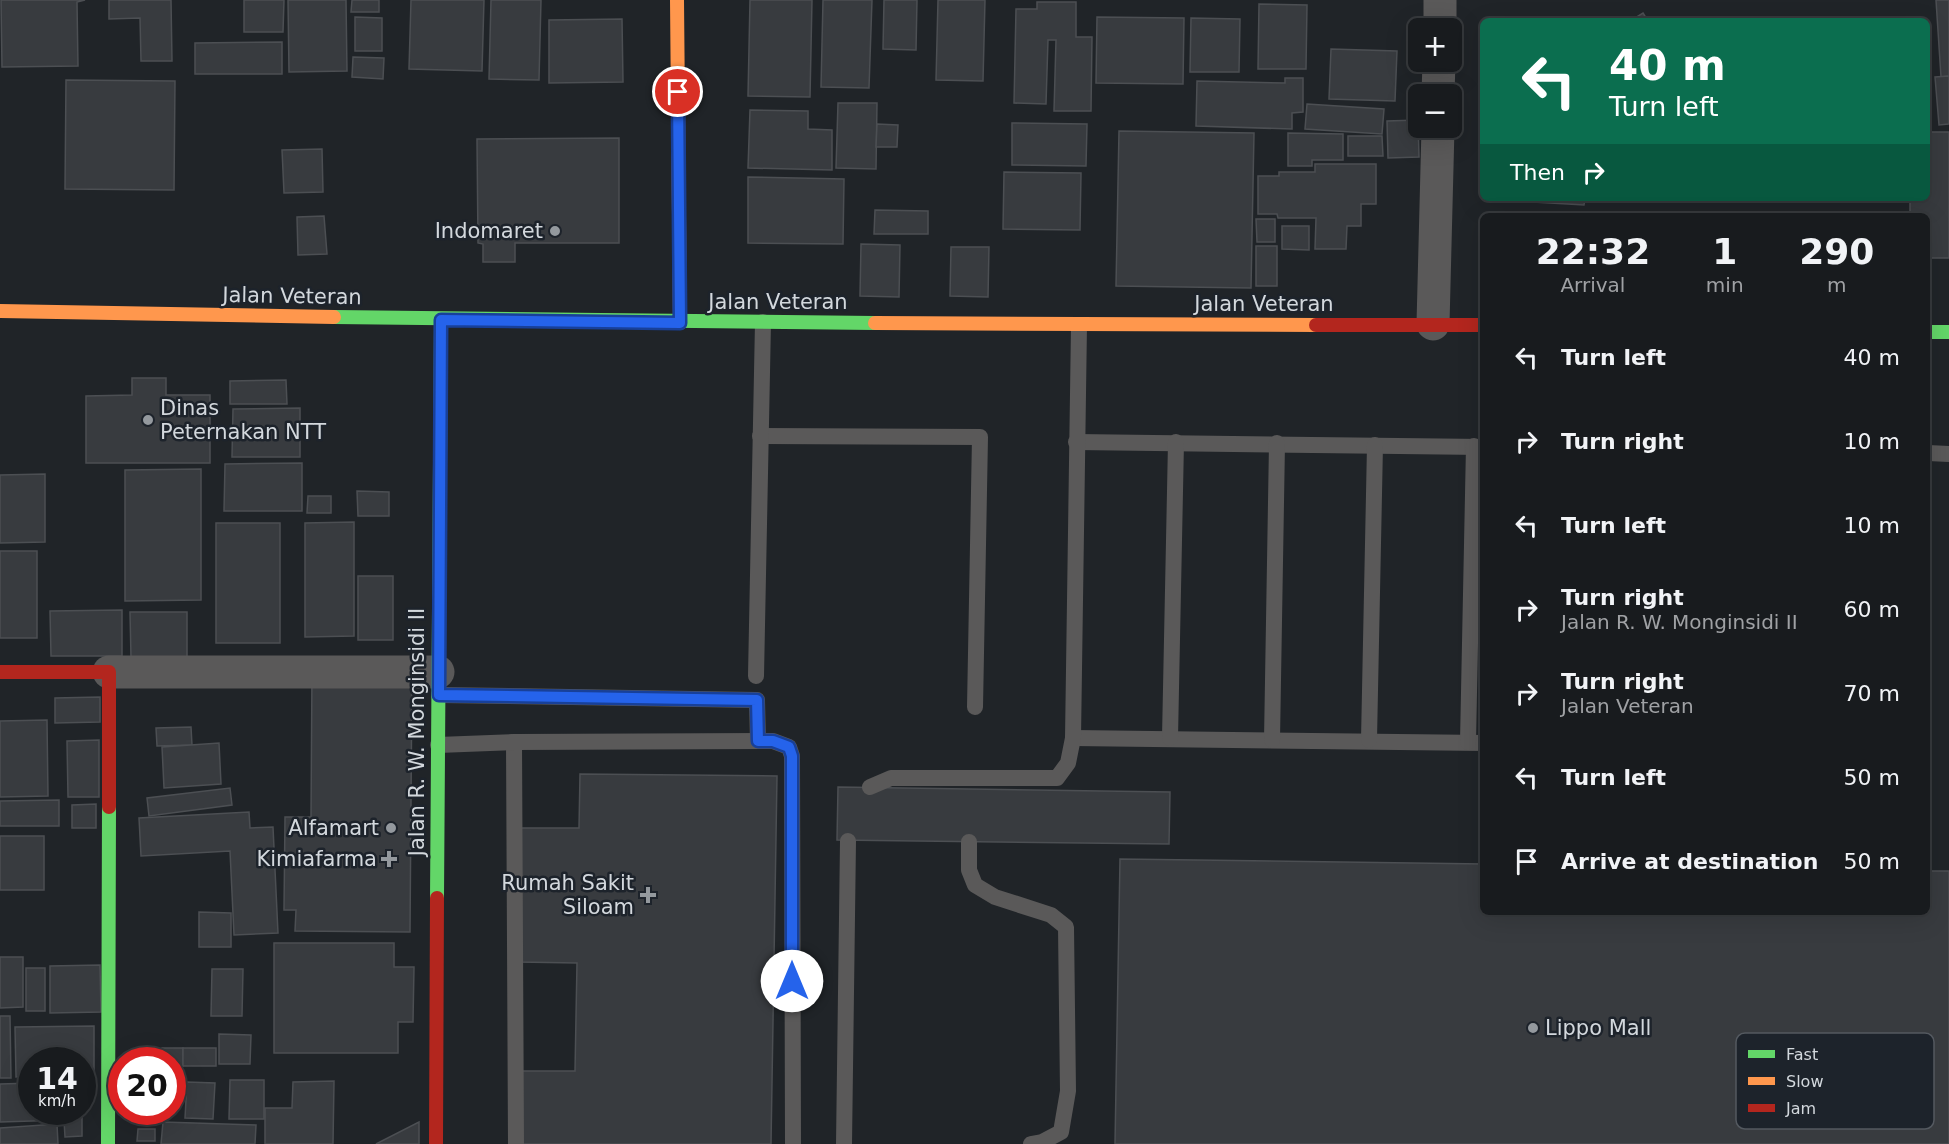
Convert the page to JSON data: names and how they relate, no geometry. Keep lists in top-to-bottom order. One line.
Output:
{"streets":{"main road":["Jalan Veteran","Jalan R. W. Monginsidi II"]},"crossings":[["Jalan Veteran","Jalan R. W. Monginsidi II"]],"places":{"other":["Indomaret","Dinas Peternakan NTT","Alfamart","Lippo Mall"],"health":["Kimiafarma","Rumah Sakit Siloam"]},"legend":["Fast","Slow","Jam"],"page":{"map_buttons":["+","−"],"turn":["40 m","Turn left"],"then":"Then","eta":["22:32","Arrival","1","min","290","m"],"list":[{"name":"Turn left","value":"40 m"},{"name":"Turn right","value":"10 m"},{"name":"Turn left","value":"10 m"},{"name":"Turn right","note":"Jalan R. W. Monginsidi II","value":"60 m"},{"name":"Turn right","note":"Jalan Veteran","value":"70 m"},{"name":"Turn left","value":"50 m"},{"name":"Arrive at destination","value":"50 m"}],"speed":"14 km/h","limit":"20"}}
